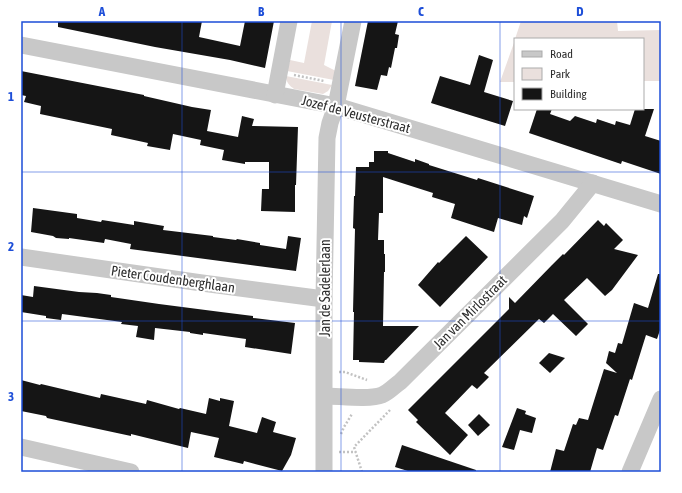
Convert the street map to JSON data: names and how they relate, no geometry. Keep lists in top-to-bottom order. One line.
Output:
{"streets":{"street":["Jozef de Veusterstraat","Pieter Coudenberghlaan","Jan de Sadelerlaan","Jan van Mirlostraat"]},"crossings":[["Jozef de Veusterstraat","Jan de Sadelerlaan"],["Jozef de Veusterstraat","Jan van Mirlostraat"],["Pieter Coudenberghlaan","Jan de Sadelerlaan"],["Jan de Sadelerlaan","Jan van Mirlostraat"]],"legend":["Road","Park","Building"],"grid":{"columns":["A","B","C","D"],"rows":["1","2","3"]}}
